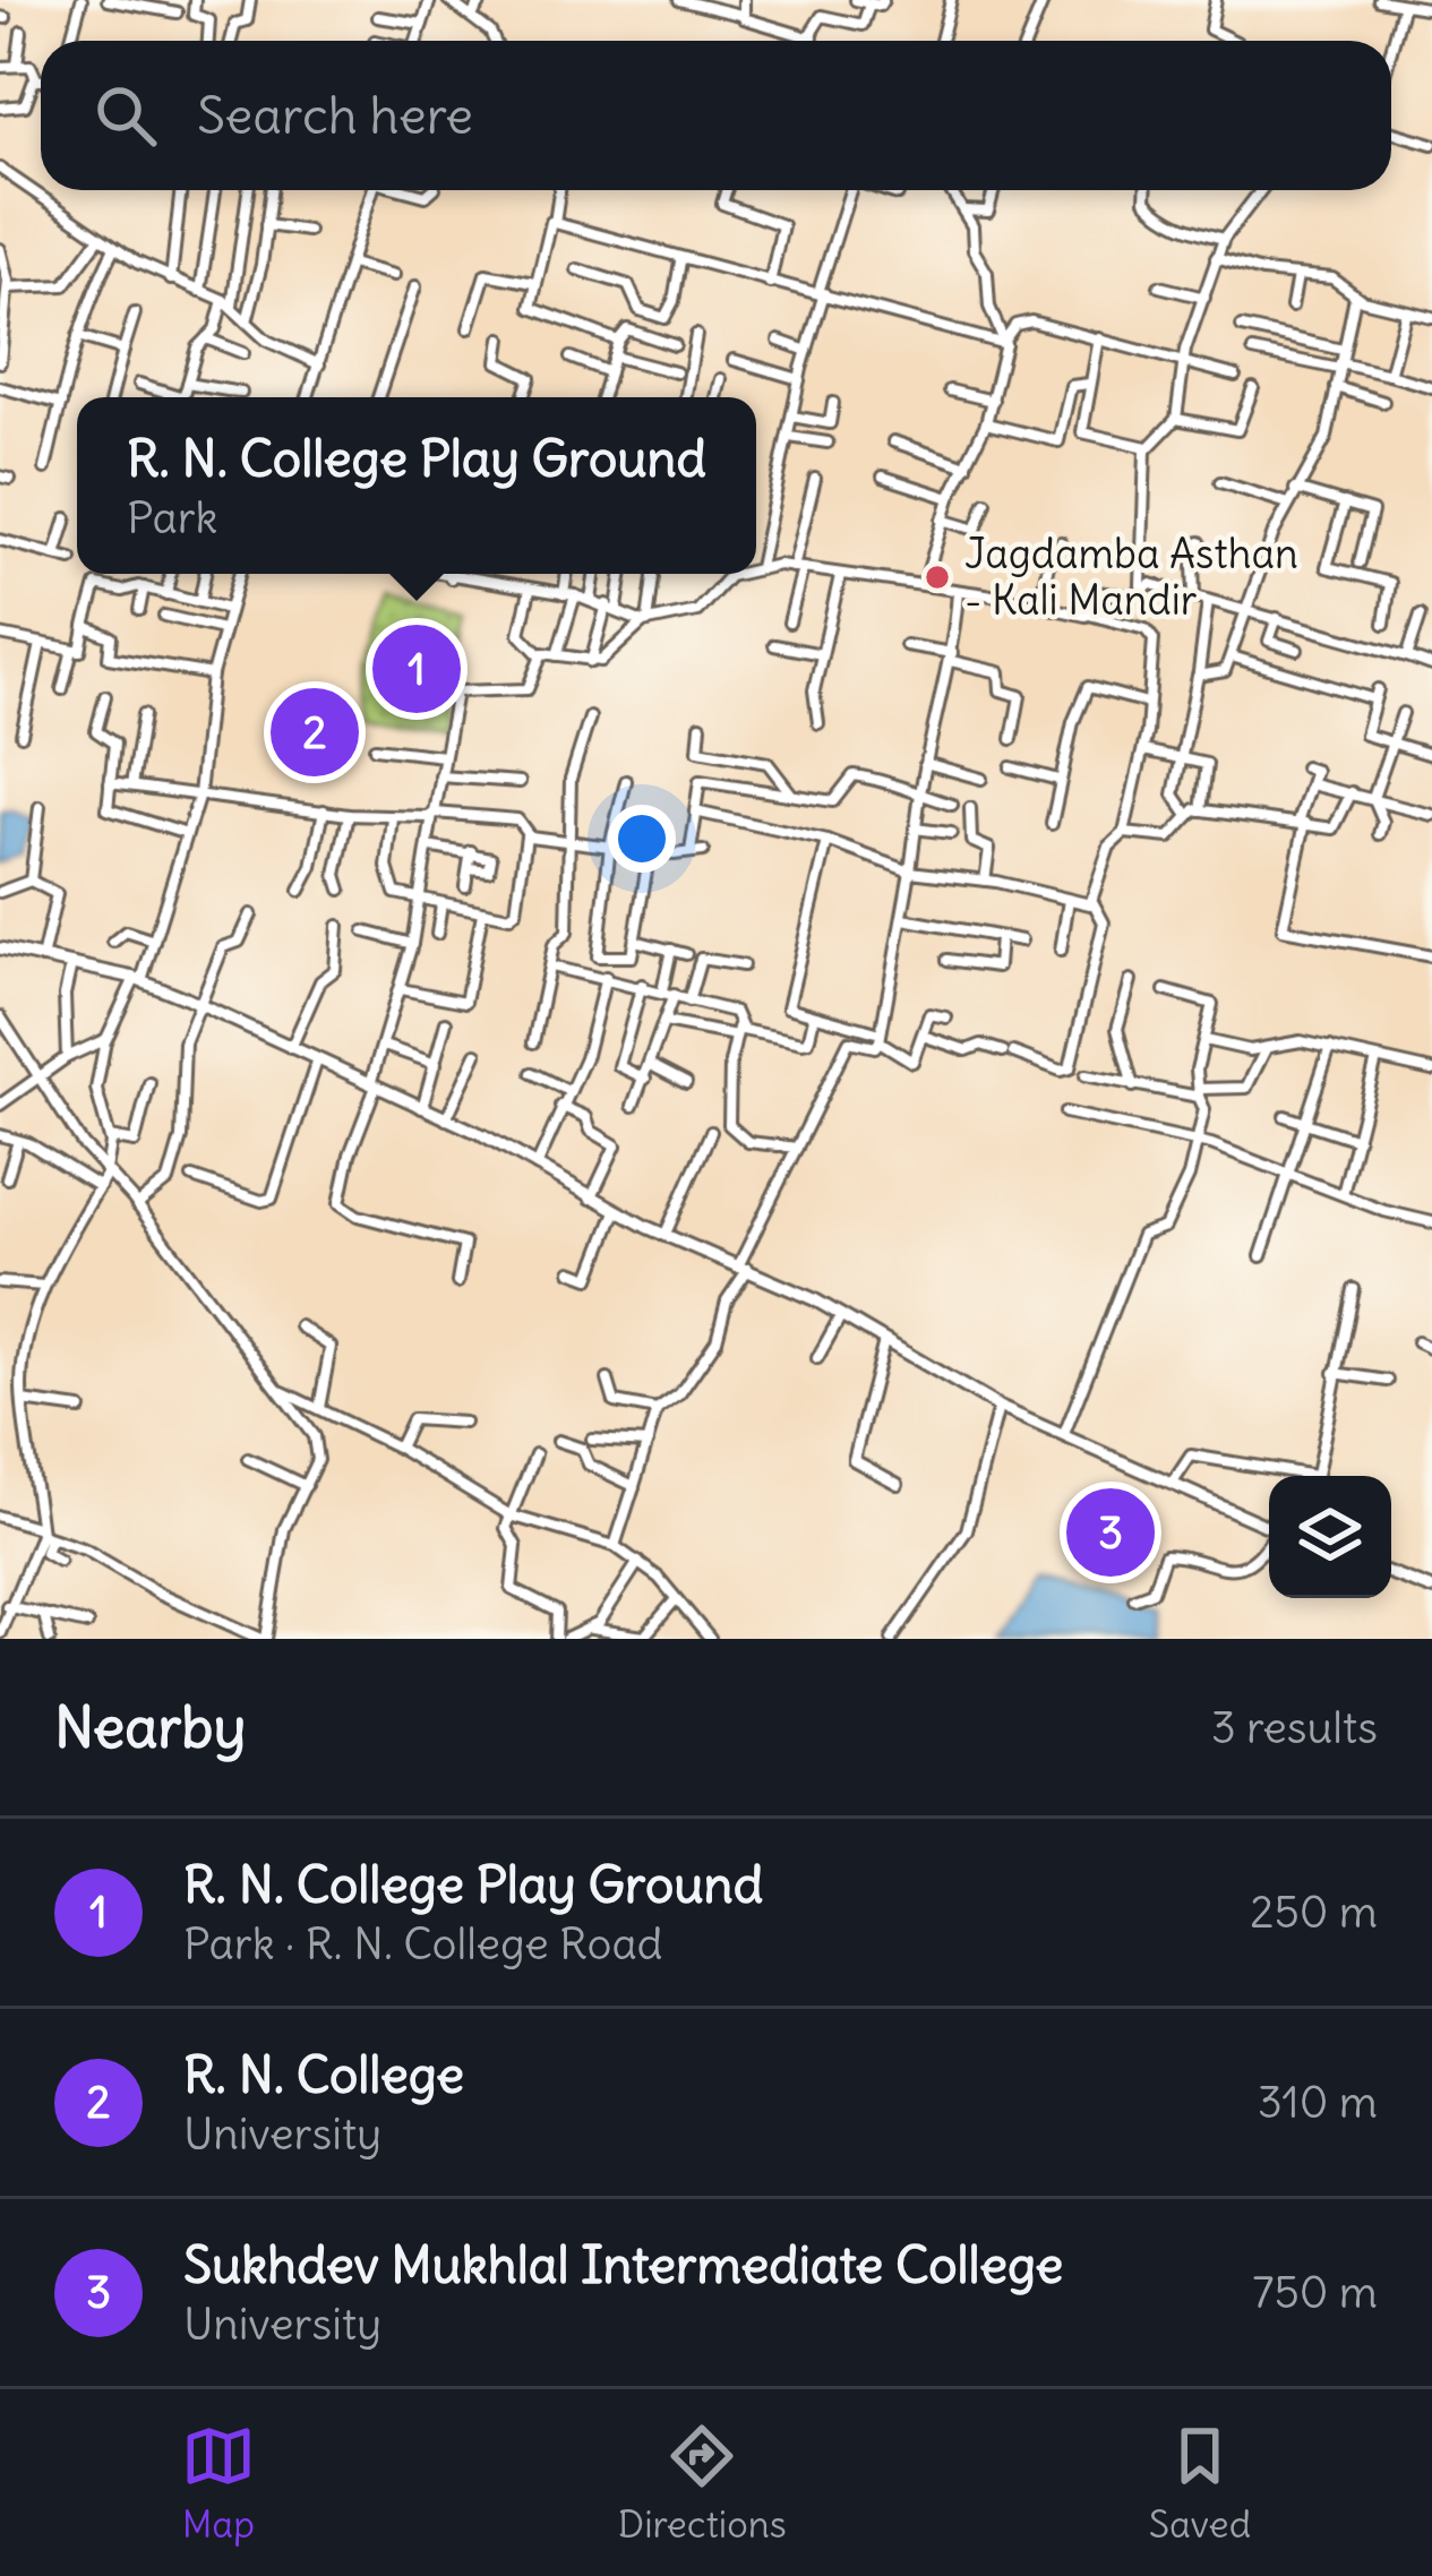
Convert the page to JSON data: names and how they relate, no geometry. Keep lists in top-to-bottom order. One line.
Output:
{"places":["Jagdamba Asthan - Kali Mandir"],"page":{"search":"Search here","popup":["R. N. College Play Ground","Park"],"pins":["1","2","3"],"heading":["Nearby","3 results"],"list":[{"mark":"1","name":"R. N. College Play Ground","note":"Park · R. N. College Road","value":"250 m"},{"mark":"2","name":"R. N. College","note":"University","value":"310 m"},{"mark":"3","name":"Sukhdev Mukhlal Intermediate College","note":"University","value":"750 m"}],"nav":["Map","Directions","Saved"]}}
